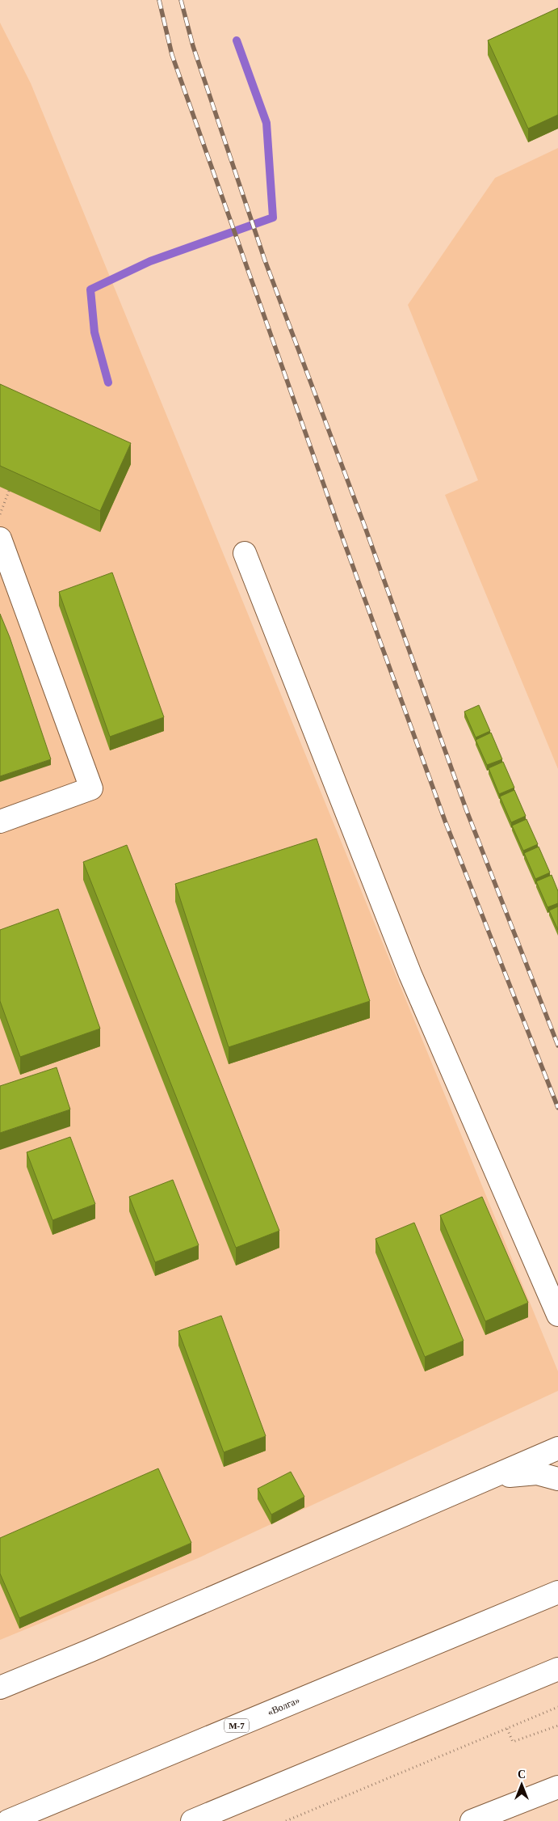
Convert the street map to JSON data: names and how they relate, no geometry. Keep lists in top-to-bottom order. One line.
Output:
{"streets":{"main road":["«Волга»","М-7"]},"north":"top"}
